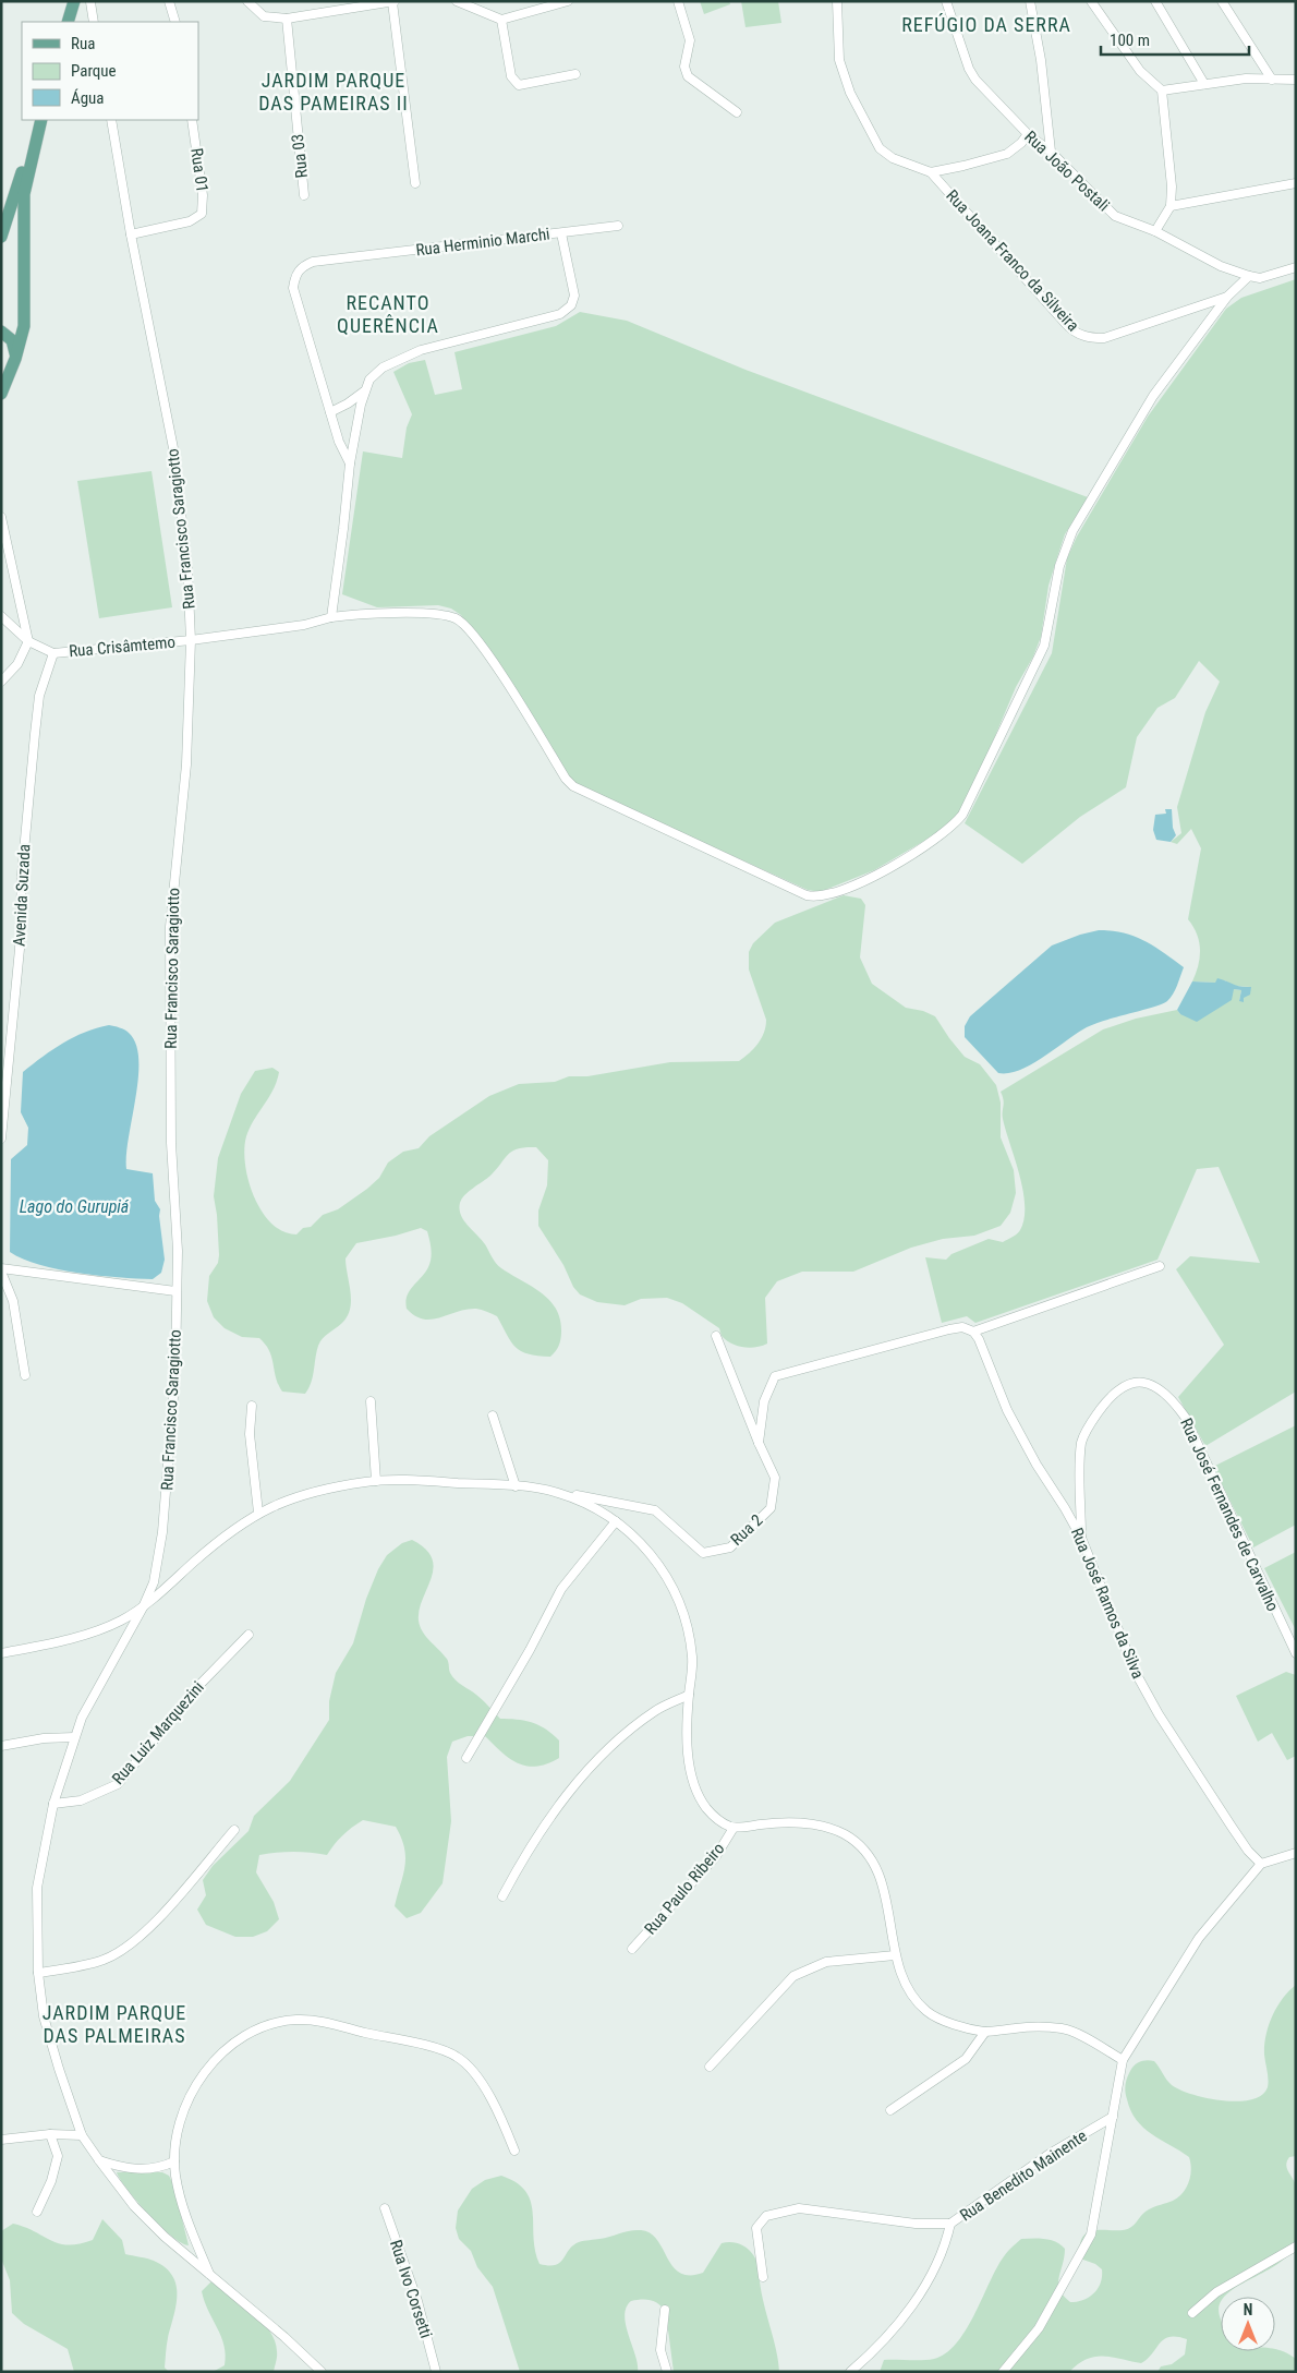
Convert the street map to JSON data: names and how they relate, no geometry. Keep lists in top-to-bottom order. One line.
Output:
{"streets":{"street":["Rua 03","Rua 01","Rua João Postali","Rua Herminio Marchi","Rua Joana Franco da Silveira","Rua Francisco Saragiotto","Rua Crisâmtemo","Avenida Suzada","Rua José Fernandes de Carvalho","Rua 2","Rua José Ramos da Silva","Rua Luiz Marquezini","Rua Paulo Ribeiro","Rua Benedito Mainente","Rua Ivo Corsetti"]},"crossings":[["Rua 01","Rua Francisco Saragiotto"],["Rua João Postali","Rua Joana Franco da Silveira"],["Rua Francisco Saragiotto","Rua Crisâmtemo"],["Rua Crisâmtemo","Avenida Suzada"],["Rua José Fernandes de Carvalho","Rua José Ramos da Silva"]],"districts":["REFÚGIO DA SERRA","JARDIM PARQUE DAS PAMEIRAS II","RECANTO QUERÊNCIA","JARDIM PARQUE DAS PALMEIRAS"],"water":["Lago do Gurupiá"],"legend":["Rua","Parque","Água"],"scale_bar":"100 m","north":"top"}
